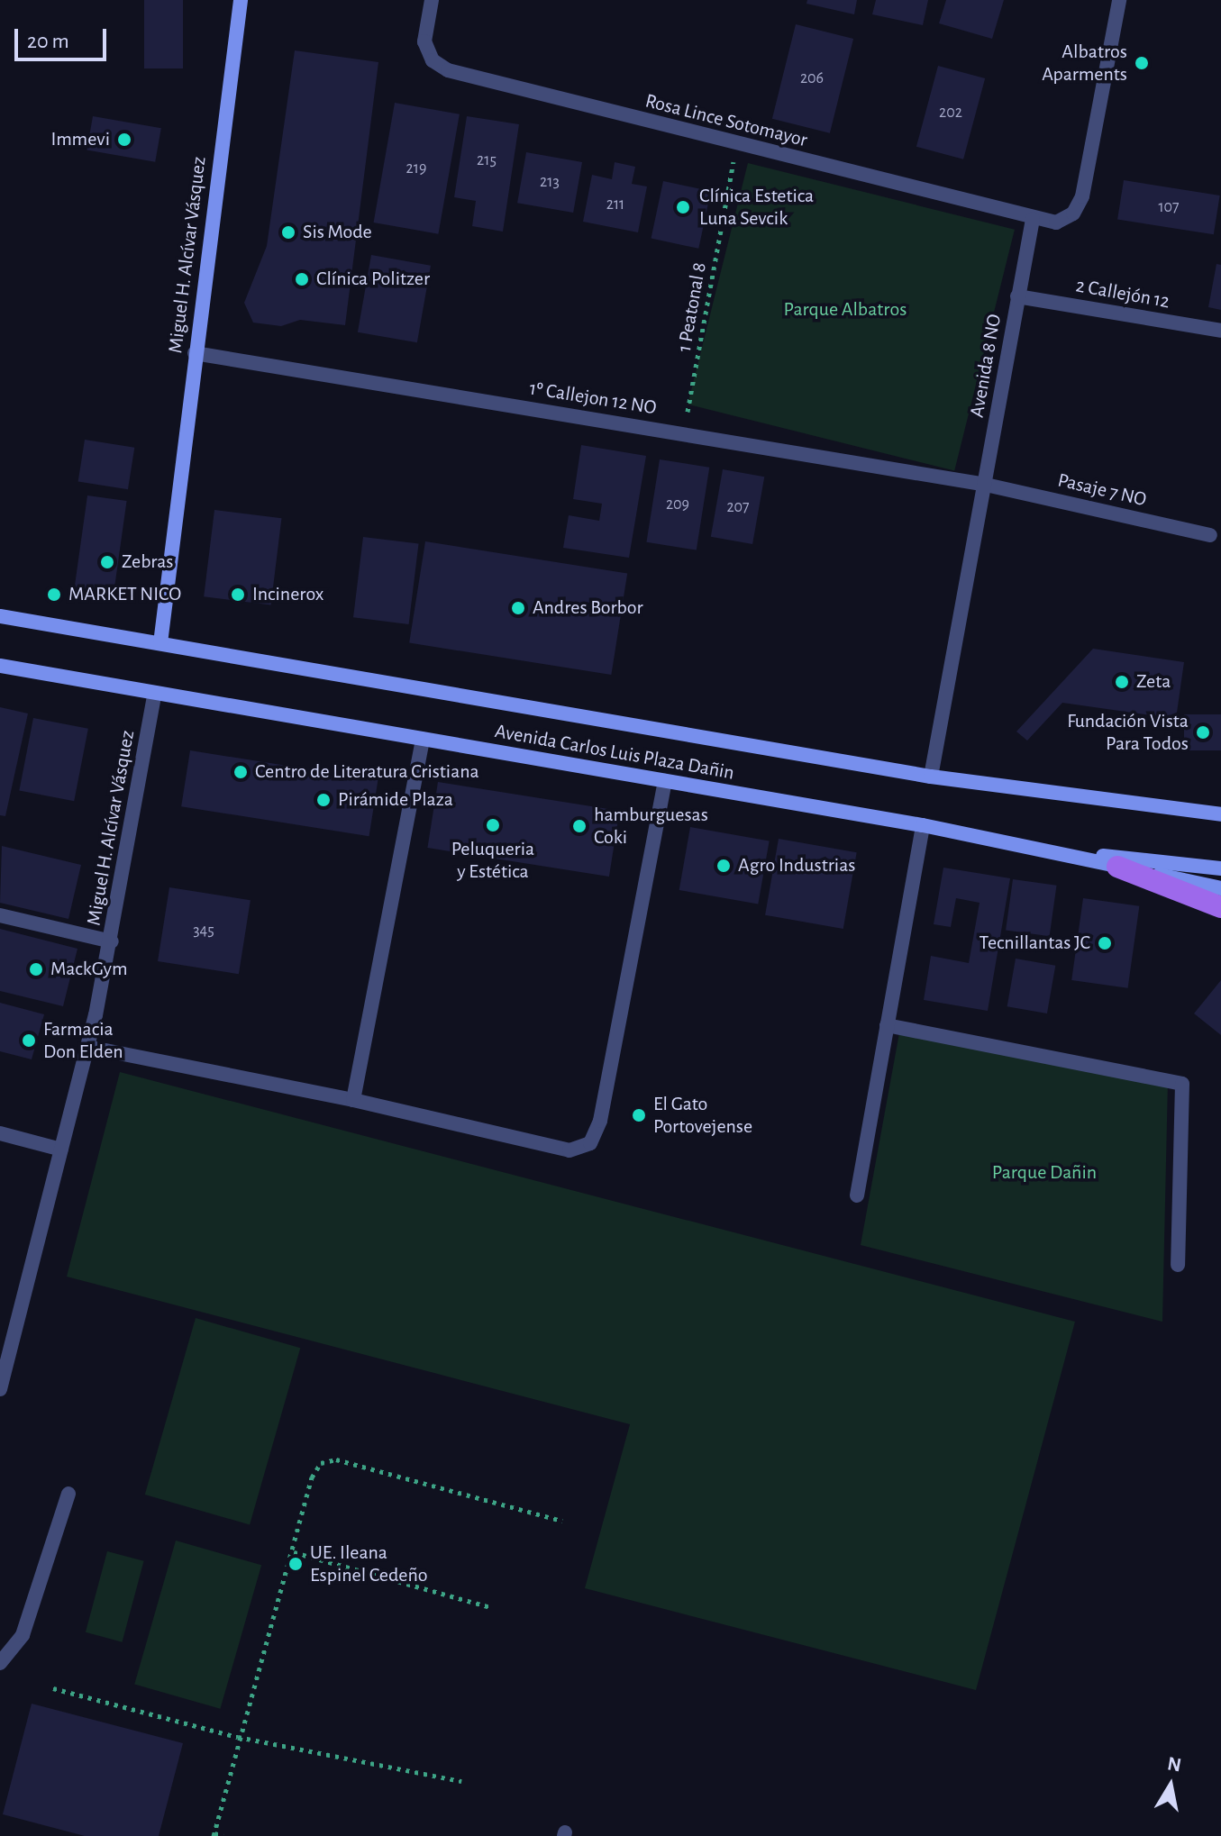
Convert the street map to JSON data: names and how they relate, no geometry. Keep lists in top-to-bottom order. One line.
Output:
{"streets":{"main road":["Miguel H. Alcívar Vásquez","Avenida Carlos Luis Plaza Dañin"],"street":["Rosa Lince Sotomayor","2 Callejón 12","Avenida 8 NO","1º Callejon 12 NO","Pasaje 7 NO"],"path":["1 Peatonal 8"]},"crossings":[["Rosa Lince Sotomayor","1 Peatonal 8"],["Rosa Lince Sotomayor","Avenida 8 NO"],["Miguel H. Alcívar Vásquez","1º Callejon 12 NO"],["Miguel H. Alcívar Vásquez","Avenida Carlos Luis Plaza Dañin"],["2 Callejón 12","Avenida 8 NO"],["1 Peatonal 8","1º Callejon 12 NO"],["Avenida 8 NO","1º Callejon 12 NO"],["Avenida 8 NO","Pasaje 7 NO"],["Avenida 8 NO","Avenida Carlos Luis Plaza Dañin"],["1º Callejon 12 NO","Pasaje 7 NO"]],"parks":["Parque Albatros","Parque Dañin"],"places":["Albatros Aparments","Immevi","Clínica Estetica Luna Sevcik","Sis Mode","Clínica Politzer","Zebras","MARKET NICO","Incinerox","Andres Borbor","Zeta","Fundación Vista Para Todos","Centro de Literatura Cristiana","Pirámide Plaza","Peluqueria y Estética","hamburguesas Coki","Agro Industrias","Tecnillantas JC","MackGym","Farmacia Don Elden","El Gato Portovejense","UE. Ileana Espinel Cedeño"],"house_numbers":["206","202","215","219","213","211","107","209","207","345"],"scale_bar":"20 m","north":"top"}
